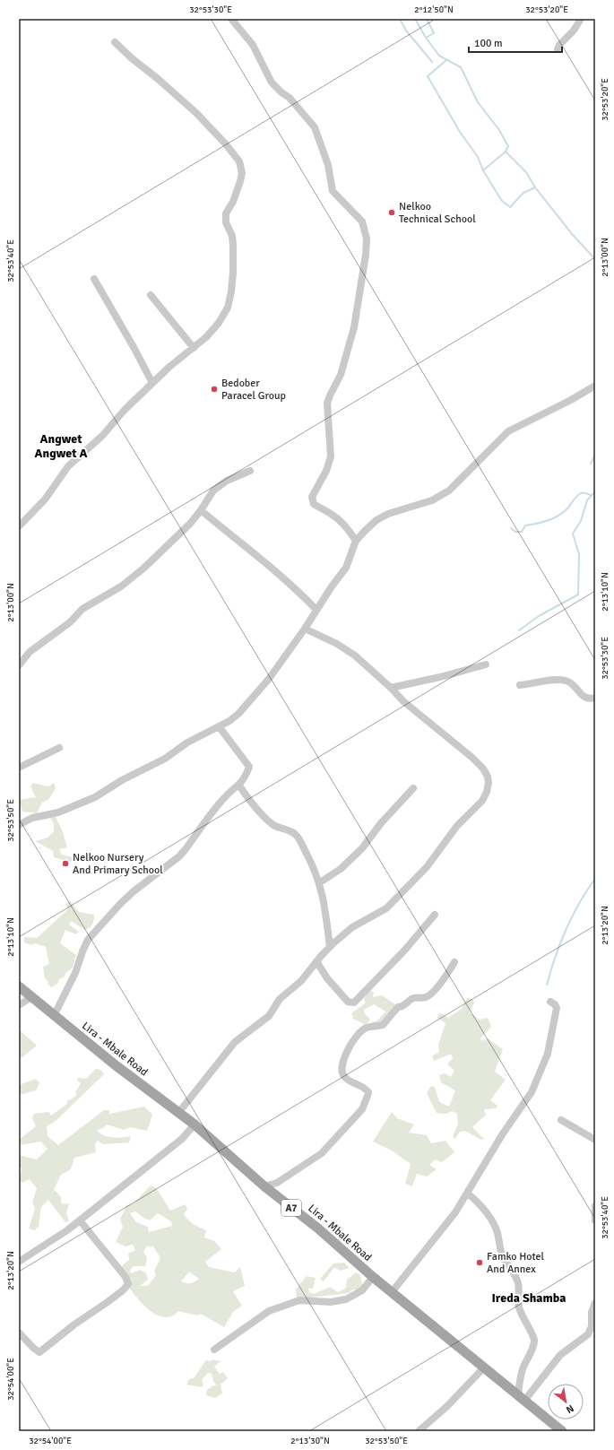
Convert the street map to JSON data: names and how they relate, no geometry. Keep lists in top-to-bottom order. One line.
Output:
{"streets":{"main road":["Lira - Mbale Road","A7"]},"districts":["Angwet Angwet A","Ireda Shamba"],"places":["Nelkoo Technical School","Bedober Paracel Group","Nelkoo Nursery And Primary School","Famko Hotel And Annex"],"scale_bar":"100 m","north":"bottom right","coordinates":["32°53'30\"E","2°12'50\"N","32°53'20\"E","2°13'00\"N","32°53'40\"E","2°13'10\"N","32°53'50\"E","2°13'20\"N","32°54'00\"E","2°13'30\"N"]}
